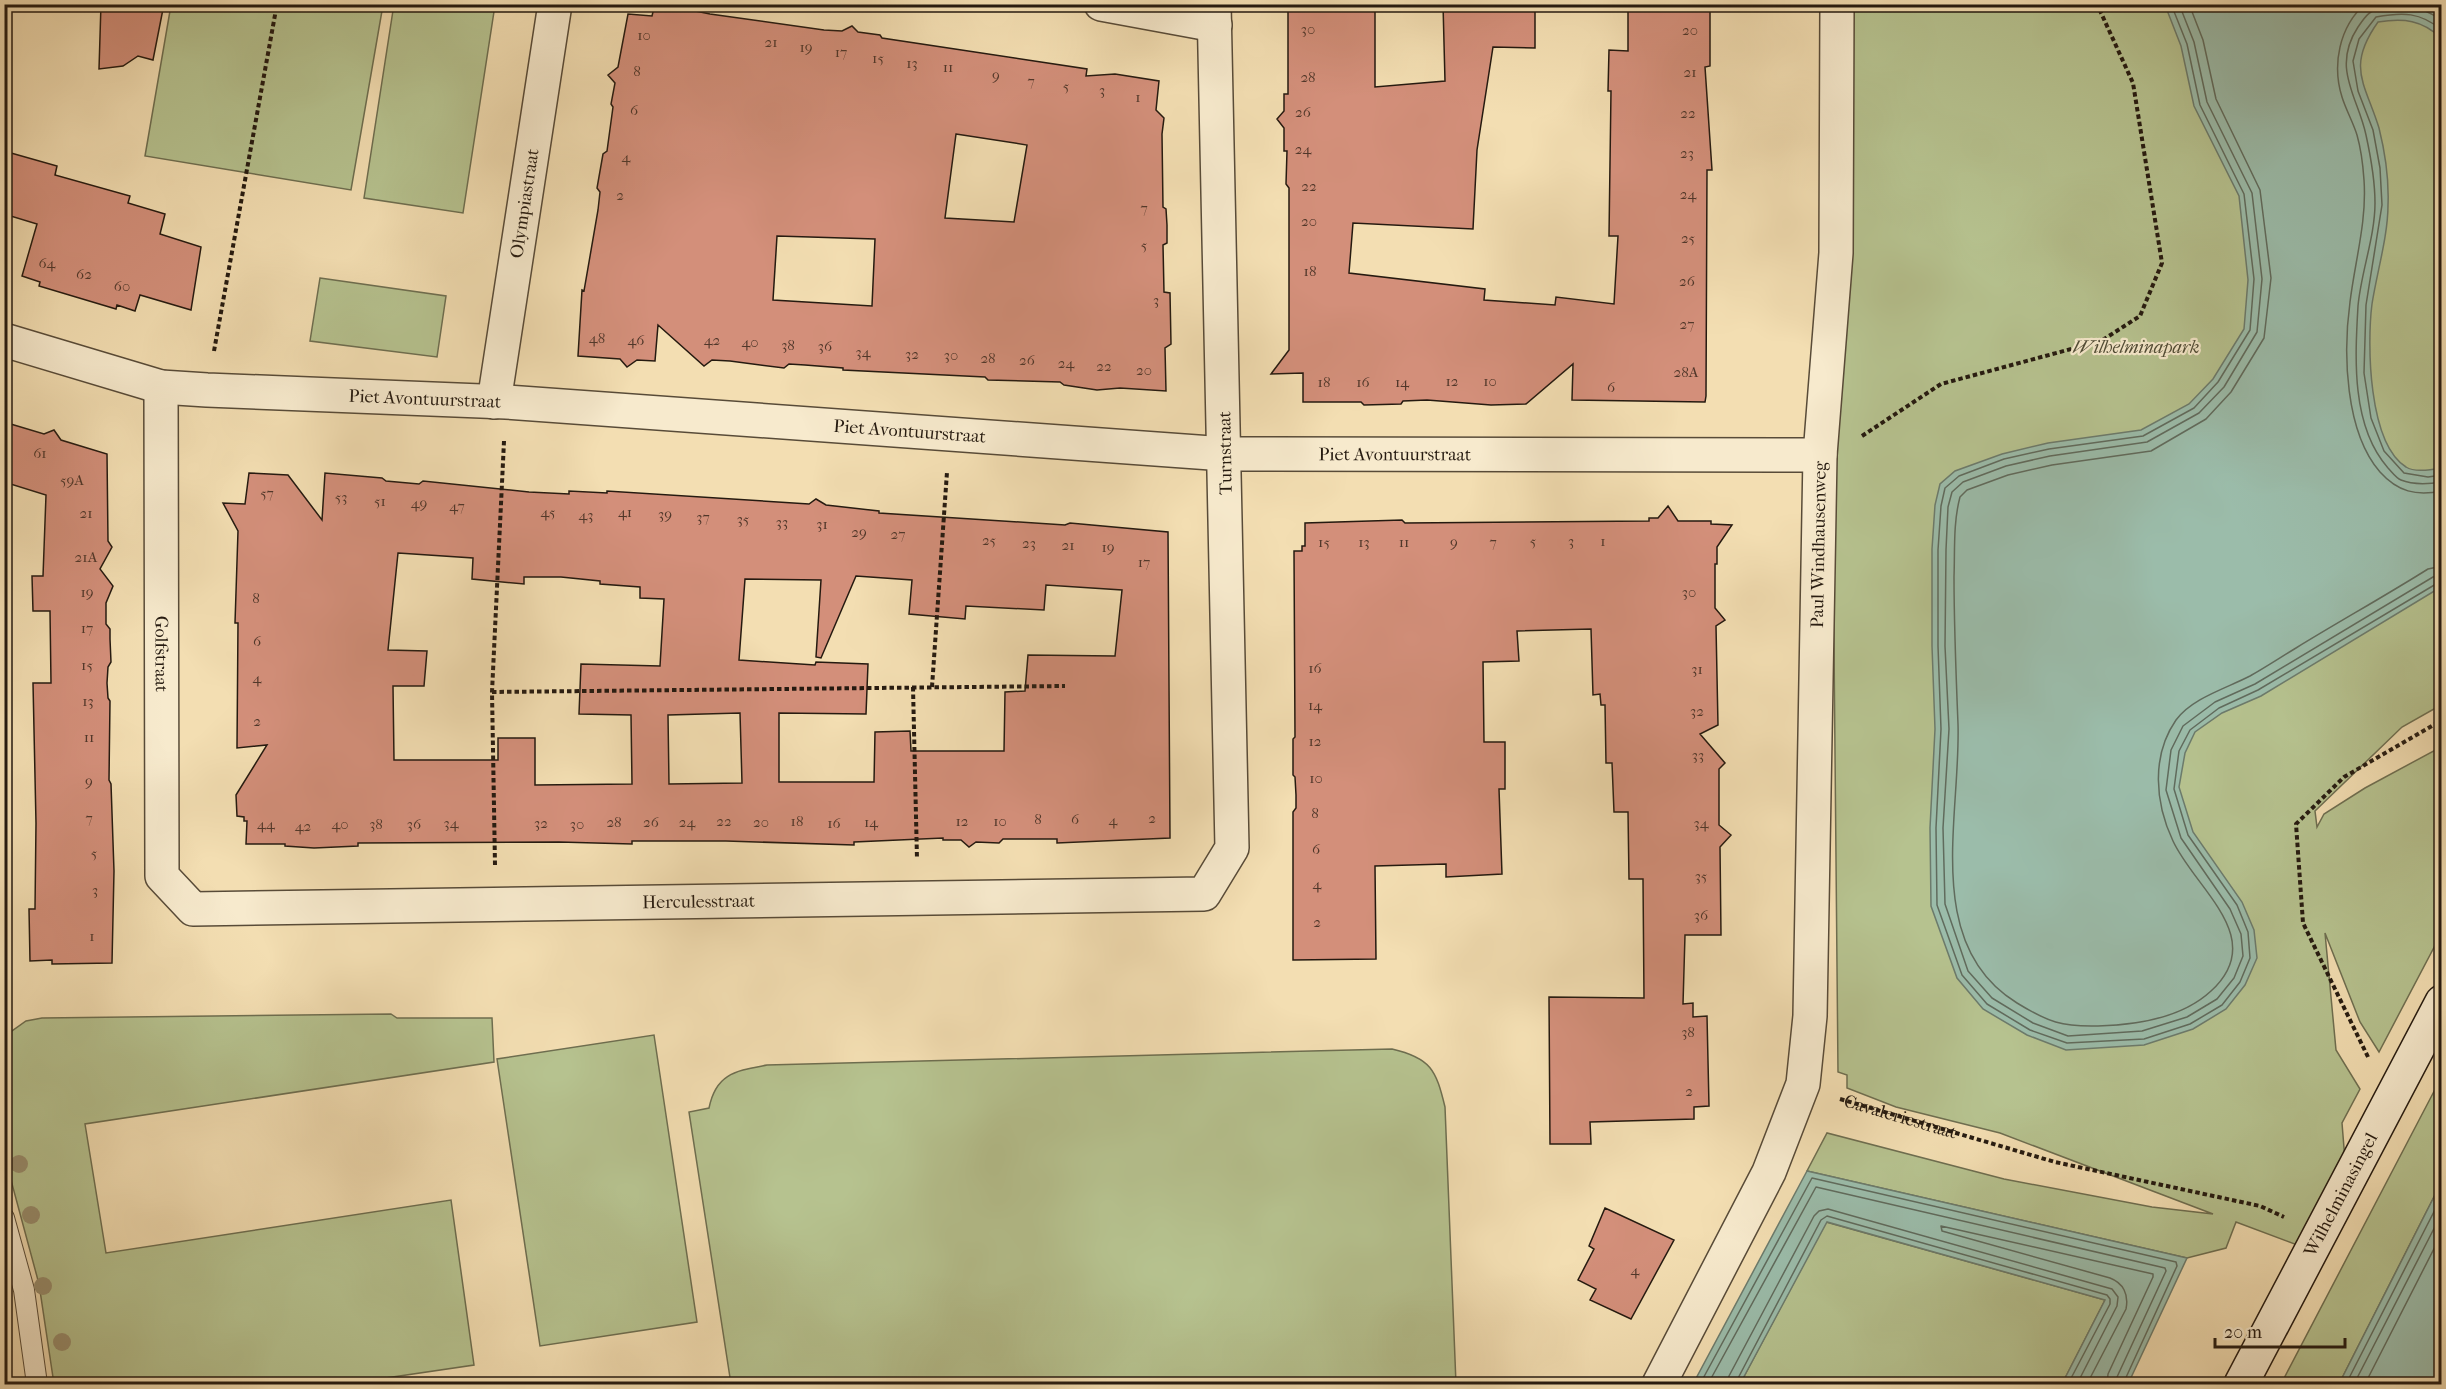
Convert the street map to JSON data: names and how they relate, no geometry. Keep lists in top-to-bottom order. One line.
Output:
{"streets":{"street":["Olympiastraat","Piet Avontuurstraat","Turnstraat","Paul Windhausenweg","Golfstraat","Herculesstraat","Wilhelminasingel"],"path":["Cavaleriestraat"]},"crossings":[["Olympiastraat","Piet Avontuurstraat"],["Piet Avontuurstraat","Turnstraat"],["Piet Avontuurstraat","Paul Windhausenweg"],["Piet Avontuurstraat","Golfstraat"],["Turnstraat","Herculesstraat"],["Paul Windhausenweg","Cavaleriestraat"],["Golfstraat","Herculesstraat"],["Cavaleriestraat","Wilhelminasingel"]],"parks":["Wilhelminapark"],"house_numbers":["30","20","10","21","19","17","15","13","11","8","21","9","28","7","5","3","1","6","26","22","24","23","4","22","24","2","7","20","25","5","64","18","62","26","60","3","27","48","46","42","40","38","36","34","32","30","28","26","24","22","20","28A","12","10","18","16","14","6","61","59A","57","53","51","49","47","45","41","21","39","43","37","35","33","31","29","27","25","5","3","1","15","13","11","9","7","23","21","19","21A","17","19","30","8","17","6","15","16","31","4","13","14","32","2","11","12","33","10","9","8","7","2","8","6","4","22","18","12","10","28","26","24","20","14","34","32","16","34","44","40","38","36","30","42","6","5","35","4","3","36","2","1","38","2","4"],"scale_bar":"20 m"}
